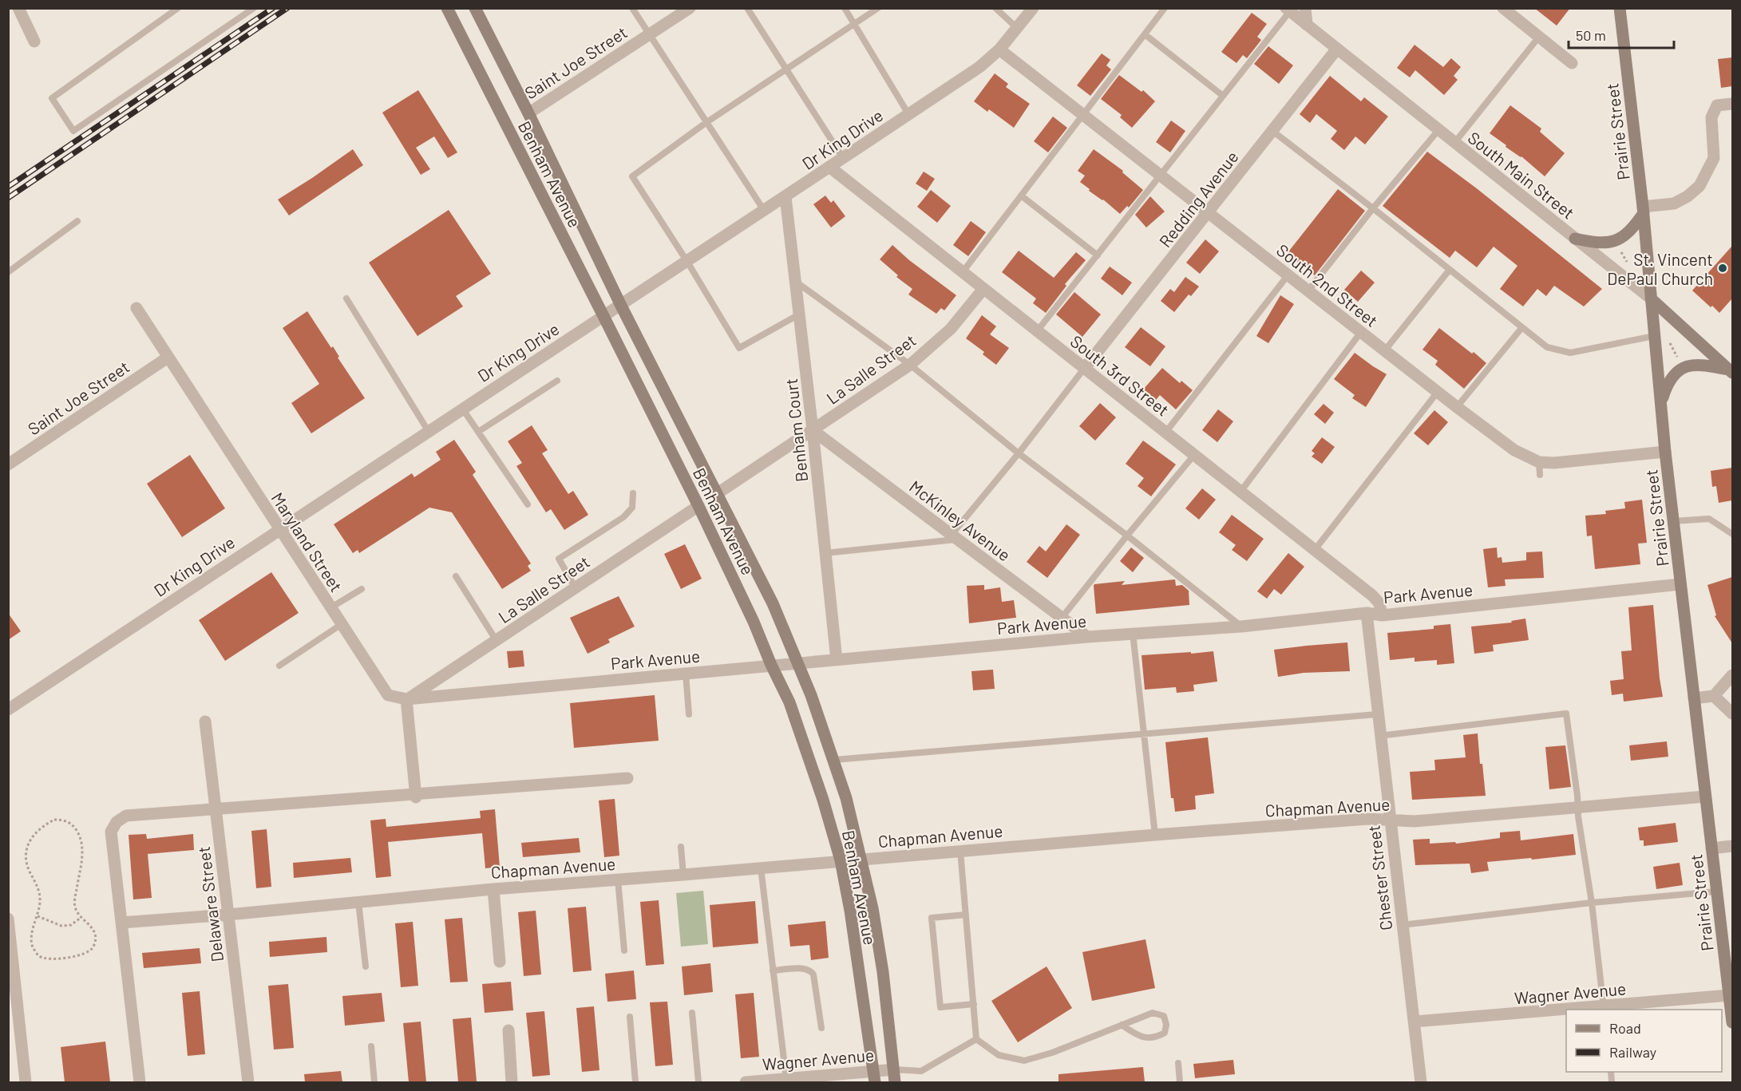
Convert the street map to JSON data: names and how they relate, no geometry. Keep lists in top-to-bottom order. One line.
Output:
{"streets":{"main road":["Prairie Street","Benham Avenue","South Main Street"],"street":["Saint Joe Street","Dr King Drive","Redding Avenue","South 2nd Street","La Salle Street","South 3rd Street","Benham Court","McKinley Avenue","Maryland Street","Park Avenue","Chapman Avenue","Chester Street","Delaware Street","Wagner Avenue"]},"crossings":[["Saint Joe Street","Benham Avenue"],["Saint Joe Street","Maryland Street"],["Prairie Street","South Main Street"],["Prairie Street","South 2nd Street"],["Prairie Street","Park Avenue"],["Prairie Street","Chapman Avenue"],["Prairie Street","Wagner Avenue"],["Dr King Drive","Benham Avenue"],["Dr King Drive","South 2nd Street"],["Dr King Drive","South 3rd Street"],["Dr King Drive","Benham Court"],["Dr King Drive","Maryland Street"],["Benham Avenue","La Salle Street"],["Benham Avenue","Park Avenue"],["Benham Avenue","Chapman Avenue"],["Benham Avenue","Wagner Avenue"],["South Main Street","Redding Avenue"],["Redding Avenue","South 2nd Street"],["Redding Avenue","South 3rd Street"],["La Salle Street","South 3rd Street"],["La Salle Street","Benham Court"],["La Salle Street","McKinley Avenue"],["La Salle Street","Maryland Street"],["La Salle Street","Park Avenue"],["South 3rd Street","Park Avenue"],["Benham Court","McKinley Avenue"],["Benham Court","Park Avenue"],["McKinley Avenue","Park Avenue"],["Maryland Street","Park Avenue"],["Park Avenue","Chester Street"],["Chapman Avenue","Chester Street"],["Chapman Avenue","Delaware Street"],["Chester Street","Wagner Avenue"]],"places":["St. Vincent DePaul Church"],"legend":["Road","Railway"],"scale_bar":"50 m"}
